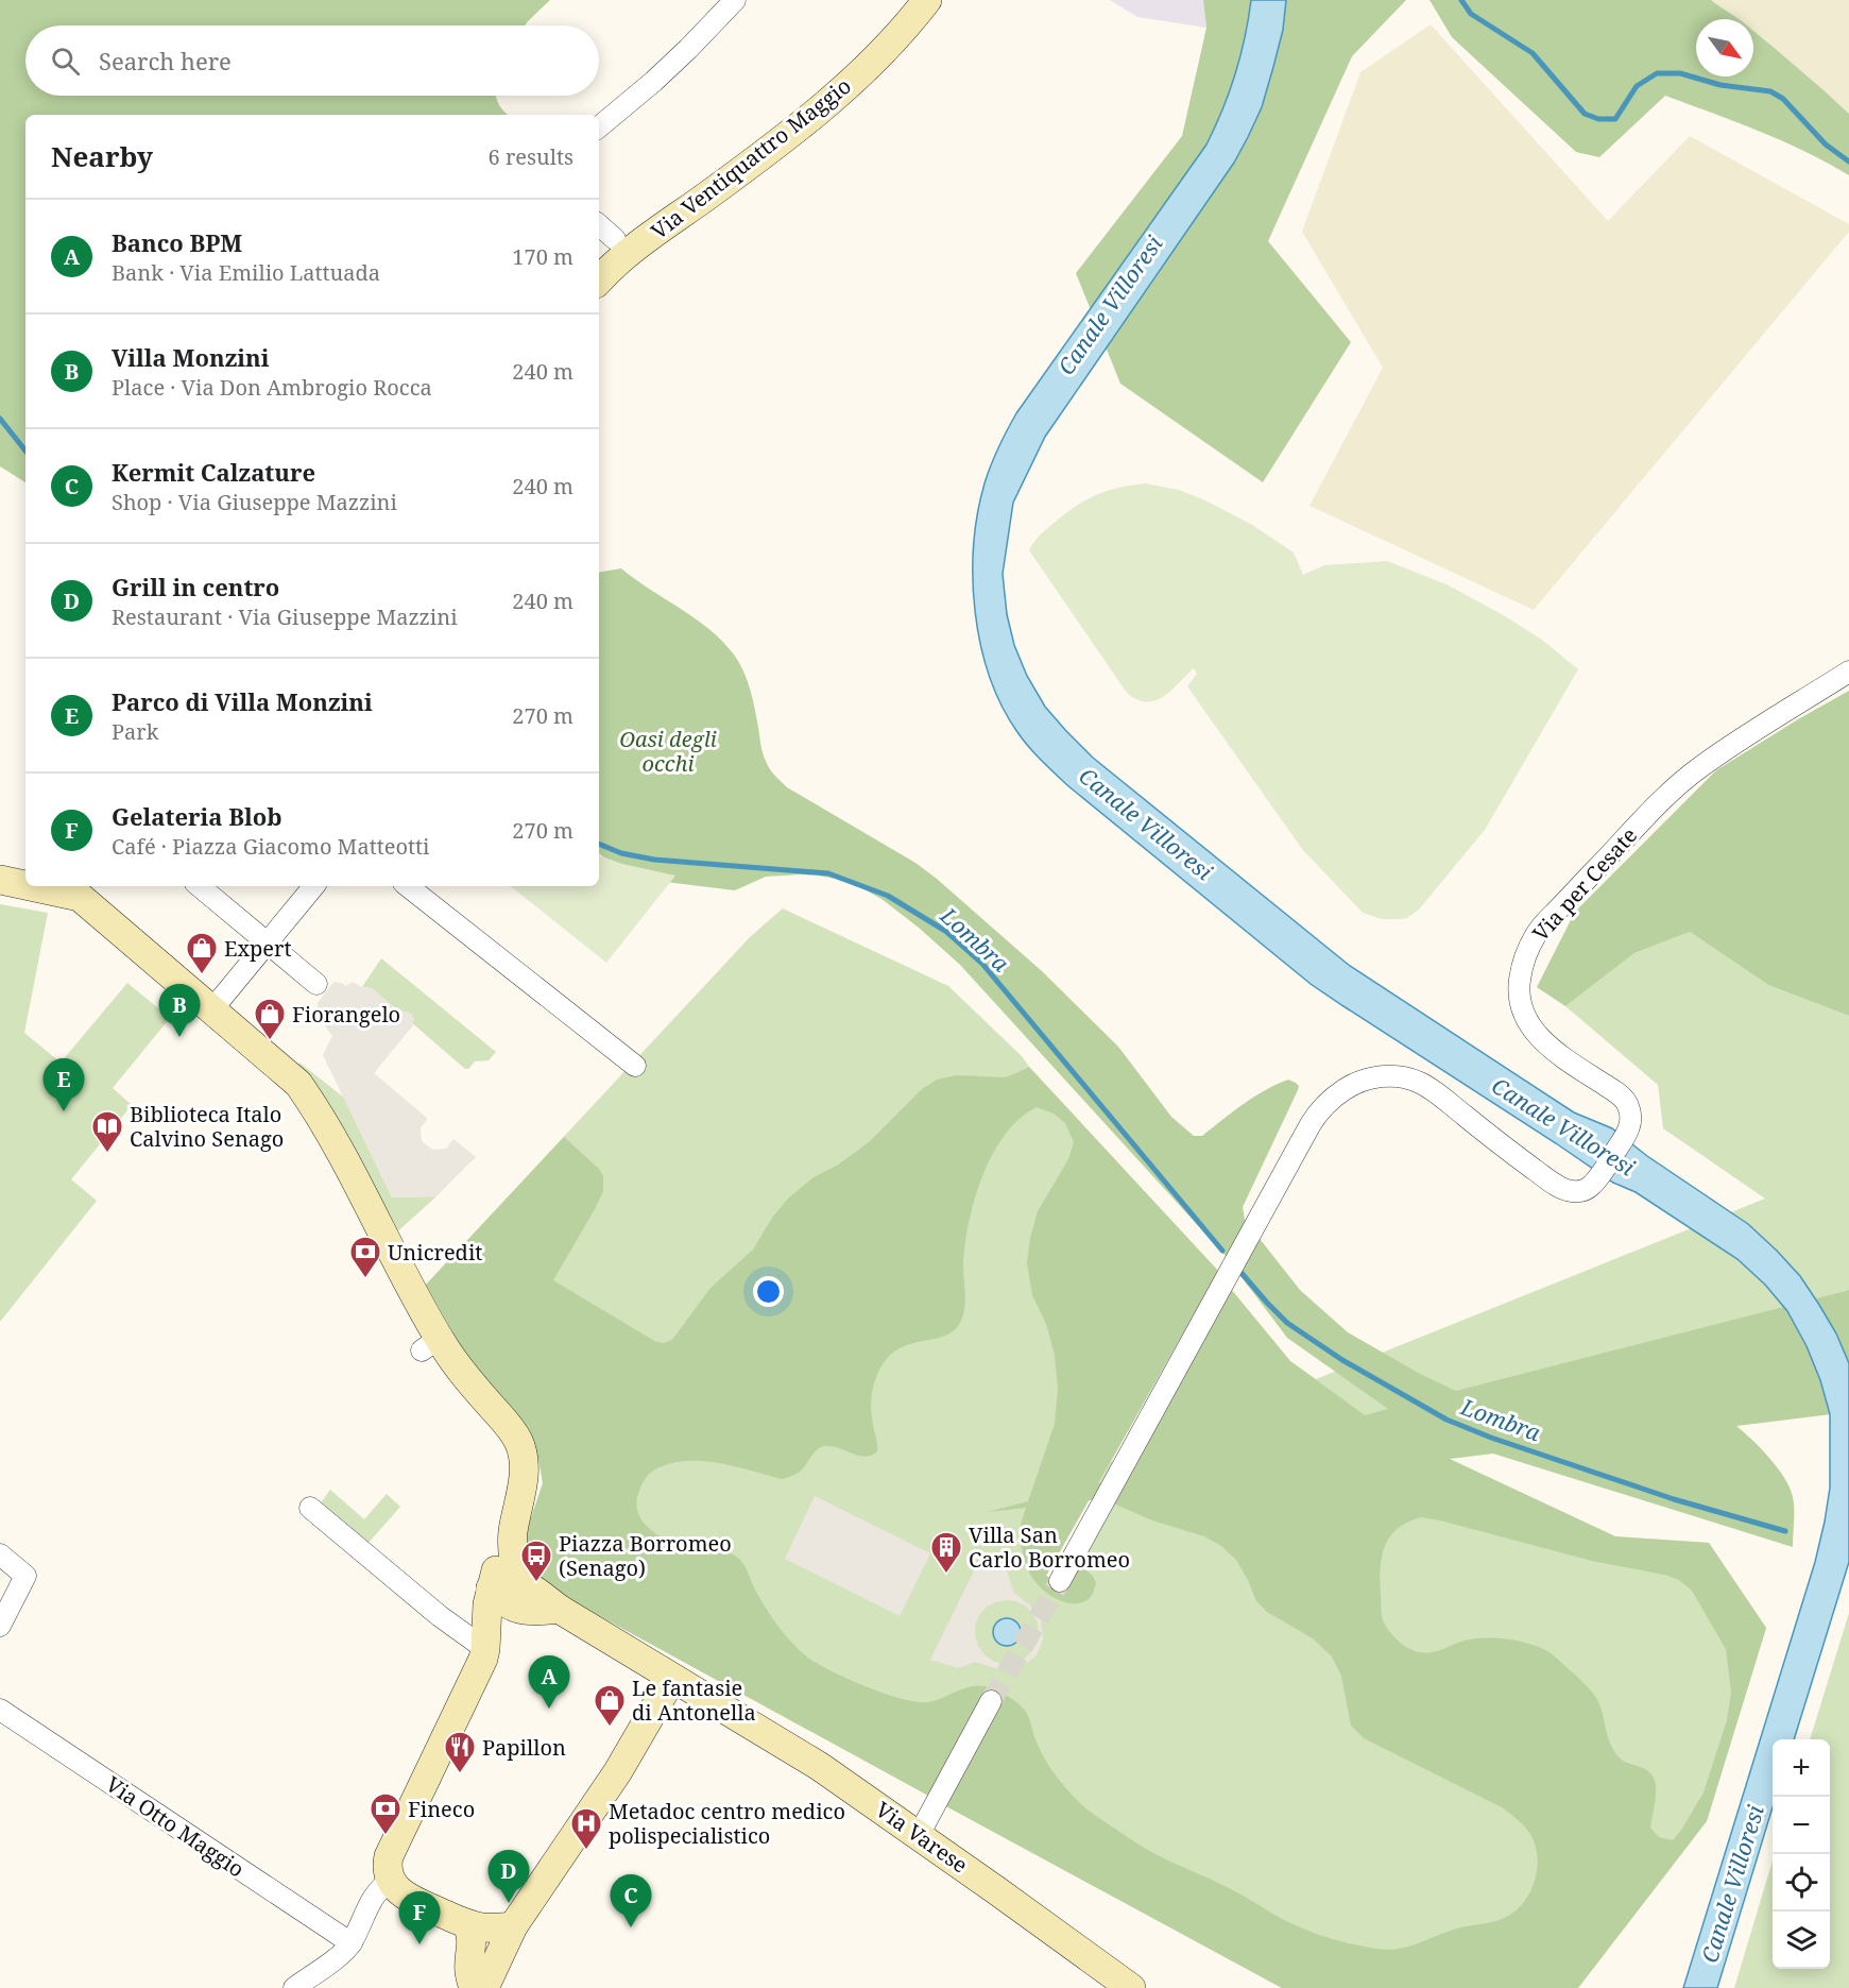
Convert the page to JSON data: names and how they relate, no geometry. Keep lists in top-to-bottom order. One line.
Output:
{"streets":{"street":["Via Ventiquattro Maggio","Via per Cesate","Via Otto Maggio","Via Varese"]},"water":["Canale Villoresi","Lombra"],"parks":["Oasi degli occhi"],"places":{"shop":["Expert","Fiorangelo","Le fantasie di Antonella"],"library":["Biblioteca Italo Calvino Senago"],"bank":["Unicredit","Fineco"],"building":["Villa San Carlo Borromeo"],"bus stop":["Piazza Borromeo (Senago)"],"restaurant":["Papillon"],"hospital":["Metadoc centro medico polispecialistico"]},"north":"bottom right","page":{"search":"Search here","heading":["Nearby","6 results"],"list":[{"mark":"A","name":"Banco BPM","note":"Bank · Via Emilio Lattuada","value":"170 m"},{"mark":"B","name":"Villa Monzini","note":"Place · Via Don Ambrogio Rocca","value":"240 m"},{"mark":"C","name":"Kermit Calzature","note":"Shop · Via Giuseppe Mazzini","value":"240 m"},{"mark":"D","name":"Grill in centro","note":"Restaurant · Via Giuseppe Mazzini","value":"240 m"},{"mark":"E","name":"Parco di Villa Monzini","note":"Park","value":"270 m"},{"mark":"F","name":"Gelateria Blob","note":"Café · Piazza Giacomo Matteotti","value":"270 m"}],"pins":["B","E","A","D","C","F"],"map_buttons":["+","−"]}}
